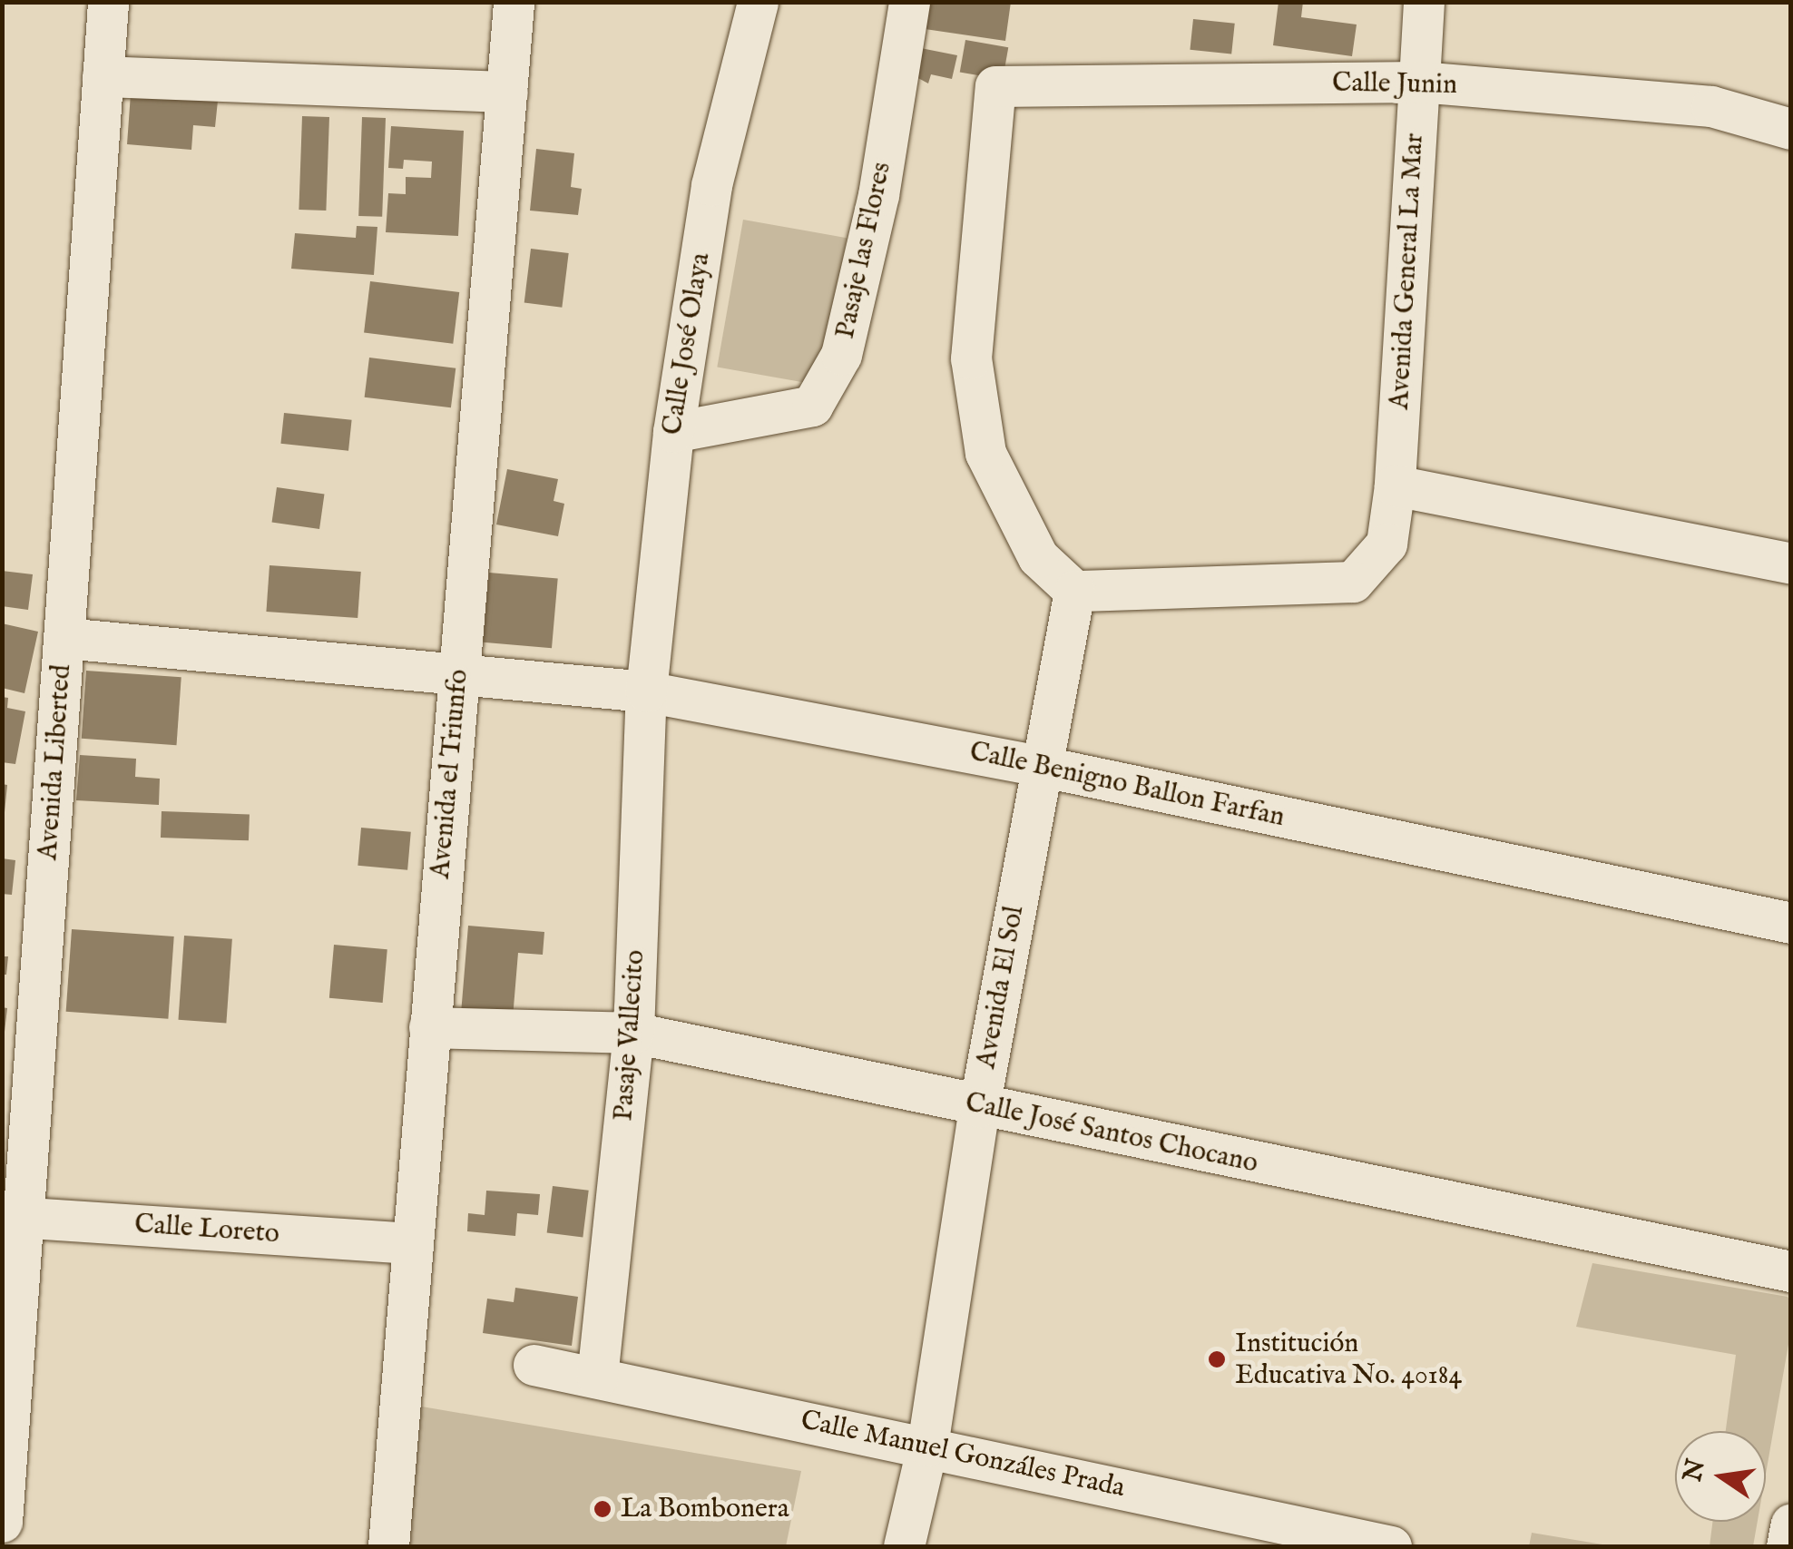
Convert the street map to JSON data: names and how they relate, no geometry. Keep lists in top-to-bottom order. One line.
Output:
{"streets":{"street":["Calle Junin","Pasaje las Flores","Avenida General La Mar","Calle José Olaya","Avenida Liberted","Avenida el Triunfo","Calle Benigno Ballon Farfan","Avenida El Sol","Pasaje Vallecito","Calle José Santos Chocano","Calle Loreto","Calle Manuel Gonzáles Prada"]},"crossings":[["Calle Junin","Avenida General La Mar"],["Calle Junin","Avenida El Sol"],["Pasaje las Flores","Calle José Olaya"],["Avenida General La Mar","Avenida El Sol"],["Calle José Olaya","Calle Benigno Ballon Farfan"],["Calle José Olaya","Pasaje Vallecito"],["Avenida Liberted","Calle Benigno Ballon Farfan"],["Avenida Liberted","Calle Loreto"],["Avenida el Triunfo","Calle Benigno Ballon Farfan"],["Avenida el Triunfo","Calle José Santos Chocano"],["Avenida el Triunfo","Calle Loreto"],["Calle Benigno Ballon Farfan","Avenida El Sol"],["Calle Benigno Ballon Farfan","Pasaje Vallecito"],["Avenida El Sol","Calle José Santos Chocano"],["Avenida El Sol","Calle Manuel Gonzáles Prada"],["Pasaje Vallecito","Calle José Santos Chocano"],["Pasaje Vallecito","Calle Manuel Gonzáles Prada"]],"places":["Institución Educativa No. 40184","La Bombonera"],"north":"left"}
